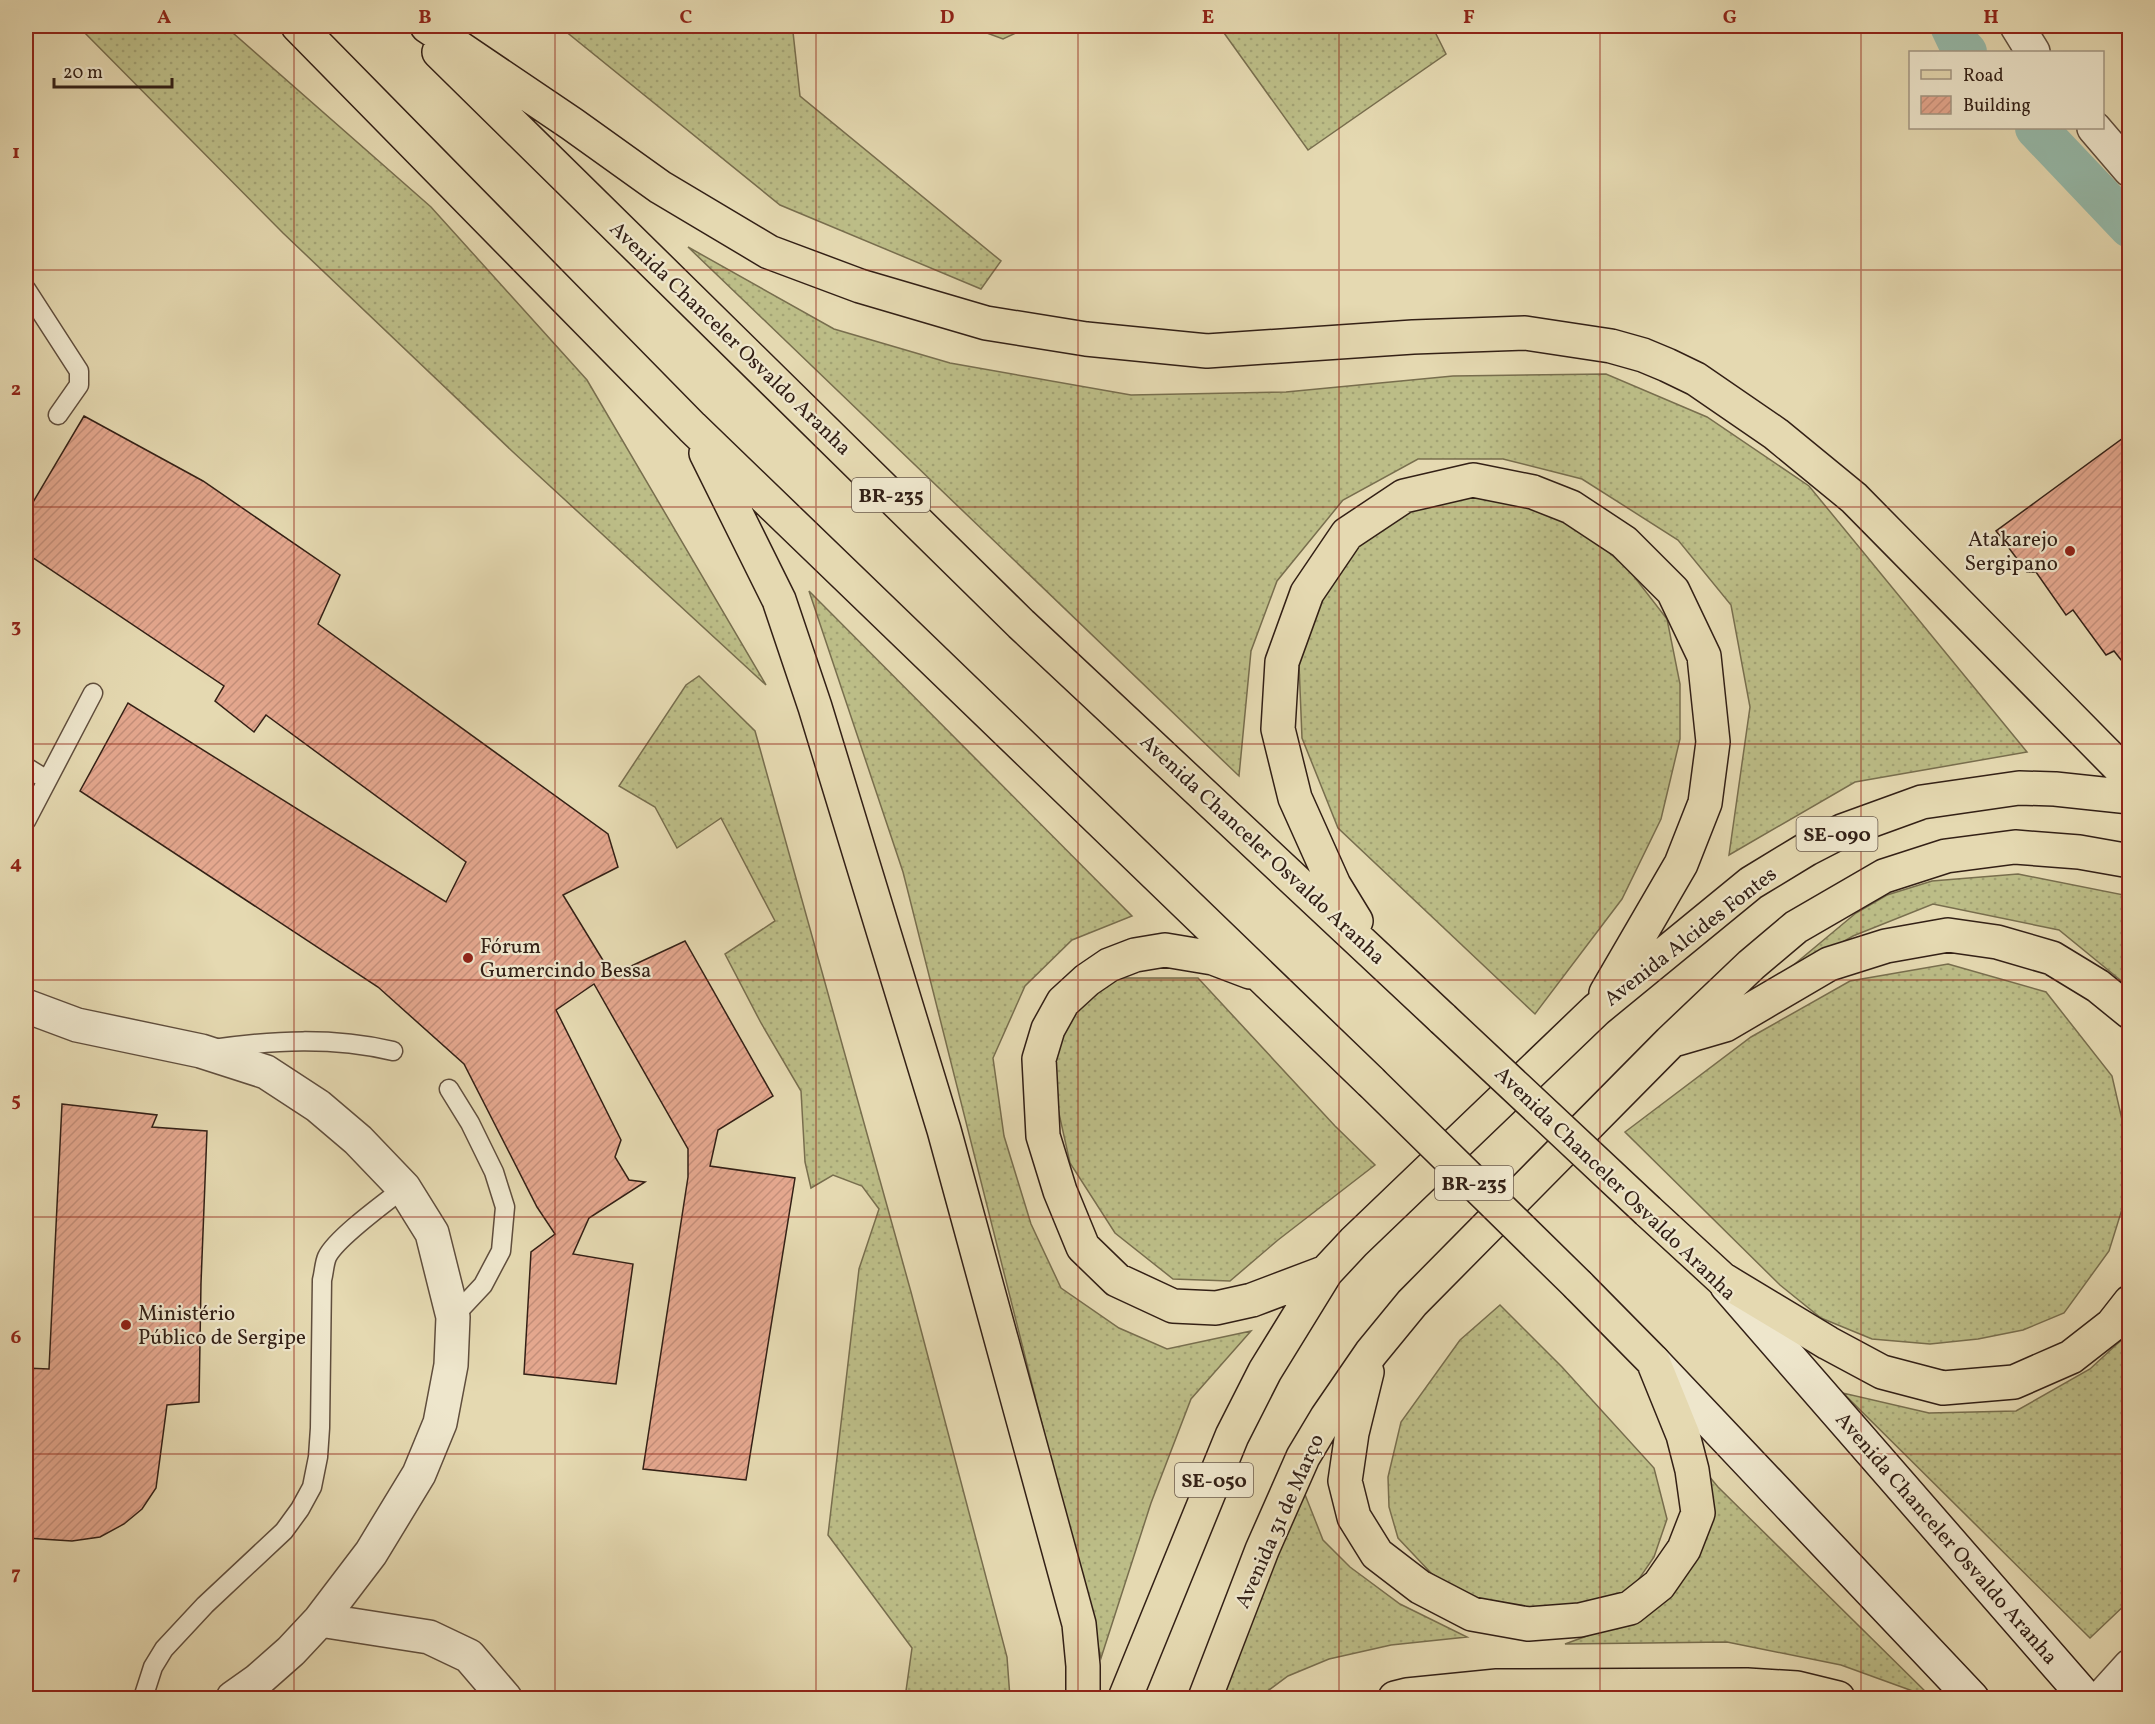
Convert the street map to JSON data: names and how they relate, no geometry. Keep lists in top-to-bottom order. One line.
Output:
{"streets":{"main road":["Avenida Chanceler Osvaldo Aranha","BR-235","SE-090","Avenida Alcides Fontes","SE-050","Avenida 31 de Março"]},"crossings":[["SE-090","Avenida 31 de Março"],["Avenida Alcides Fontes","SE-050"]],"places":["Atakarejo Sergipano","Fórum Gumercindo Bessa","Ministério Público de Sergipe"],"legend":["Road","Building"],"scale_bar":"20 m","grid":{"columns":["A","B","C","D","E","F","G","H"],"rows":["1","2","3","4","5","6","7"]}}
